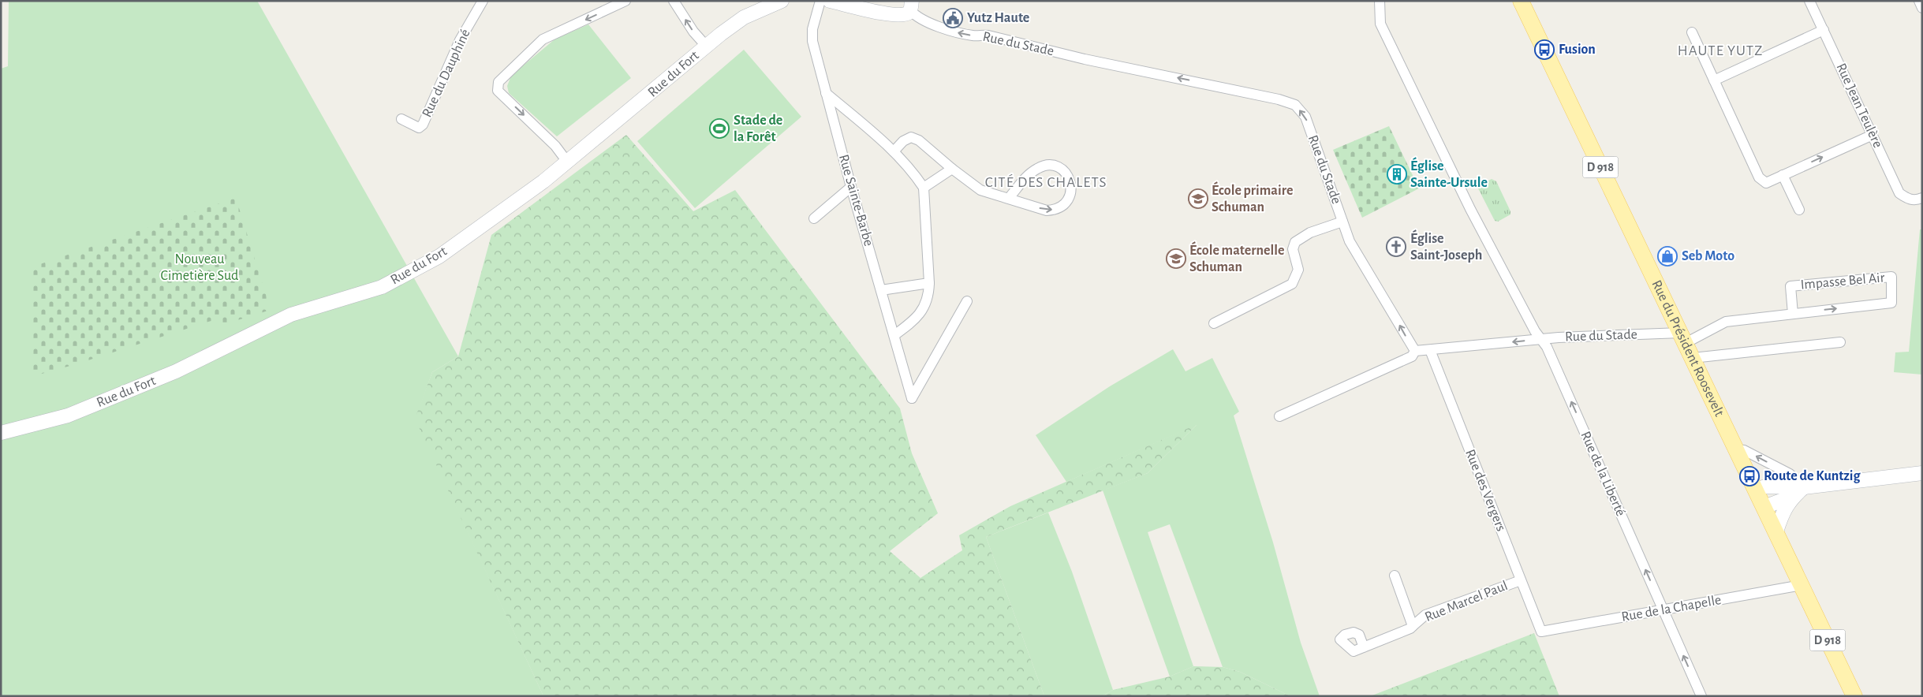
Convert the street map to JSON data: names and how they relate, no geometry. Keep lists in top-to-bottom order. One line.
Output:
{"streets":{"main road":["D 918","Rue du Président Roosevelt"],"street":["Rue du Stade","Rue du Dauphiné","Rue du Fort","Rue Jean Teulère","Rue Sainte-Barbe","Impasse Bel Air","Rue de la Liberté","Rue des Vergers","Rue Marcel Paul","Rue de la Chapelle"]},"crossings":[["Rue du Stade","Impasse Bel Air"],["Rue du Stade","Rue du Président Roosevelt"],["Rue du Stade","Rue de la Liberté"],["Rue du Stade","Rue des Vergers"],["Impasse Bel Air","Rue du Président Roosevelt"],["Rue du Président Roosevelt","Rue de la Chapelle"],["Rue de la Liberté","Rue de la Chapelle"],["Rue des Vergers","Rue Marcel Paul"],["Rue des Vergers","Rue de la Chapelle"]],"one_way":["Rue du Stade","Rue de la Liberté"],"districts":["HAUTE YUTZ","CITÉ DES CHALETS"],"parks":["Nouveau Cimetière Sud"],"places":{"public building":["Yutz Haute"],"bus stop":["Fusion","Route de Kuntzig"],"sports":["Stade de la Forêt"],"building":["Église Sainte-Ursule"],"school or university":["École primaire Schuman","École maternelle Schuman"],"church":["Église Saint-Joseph"],"shop":["Seb Moto"]}}
